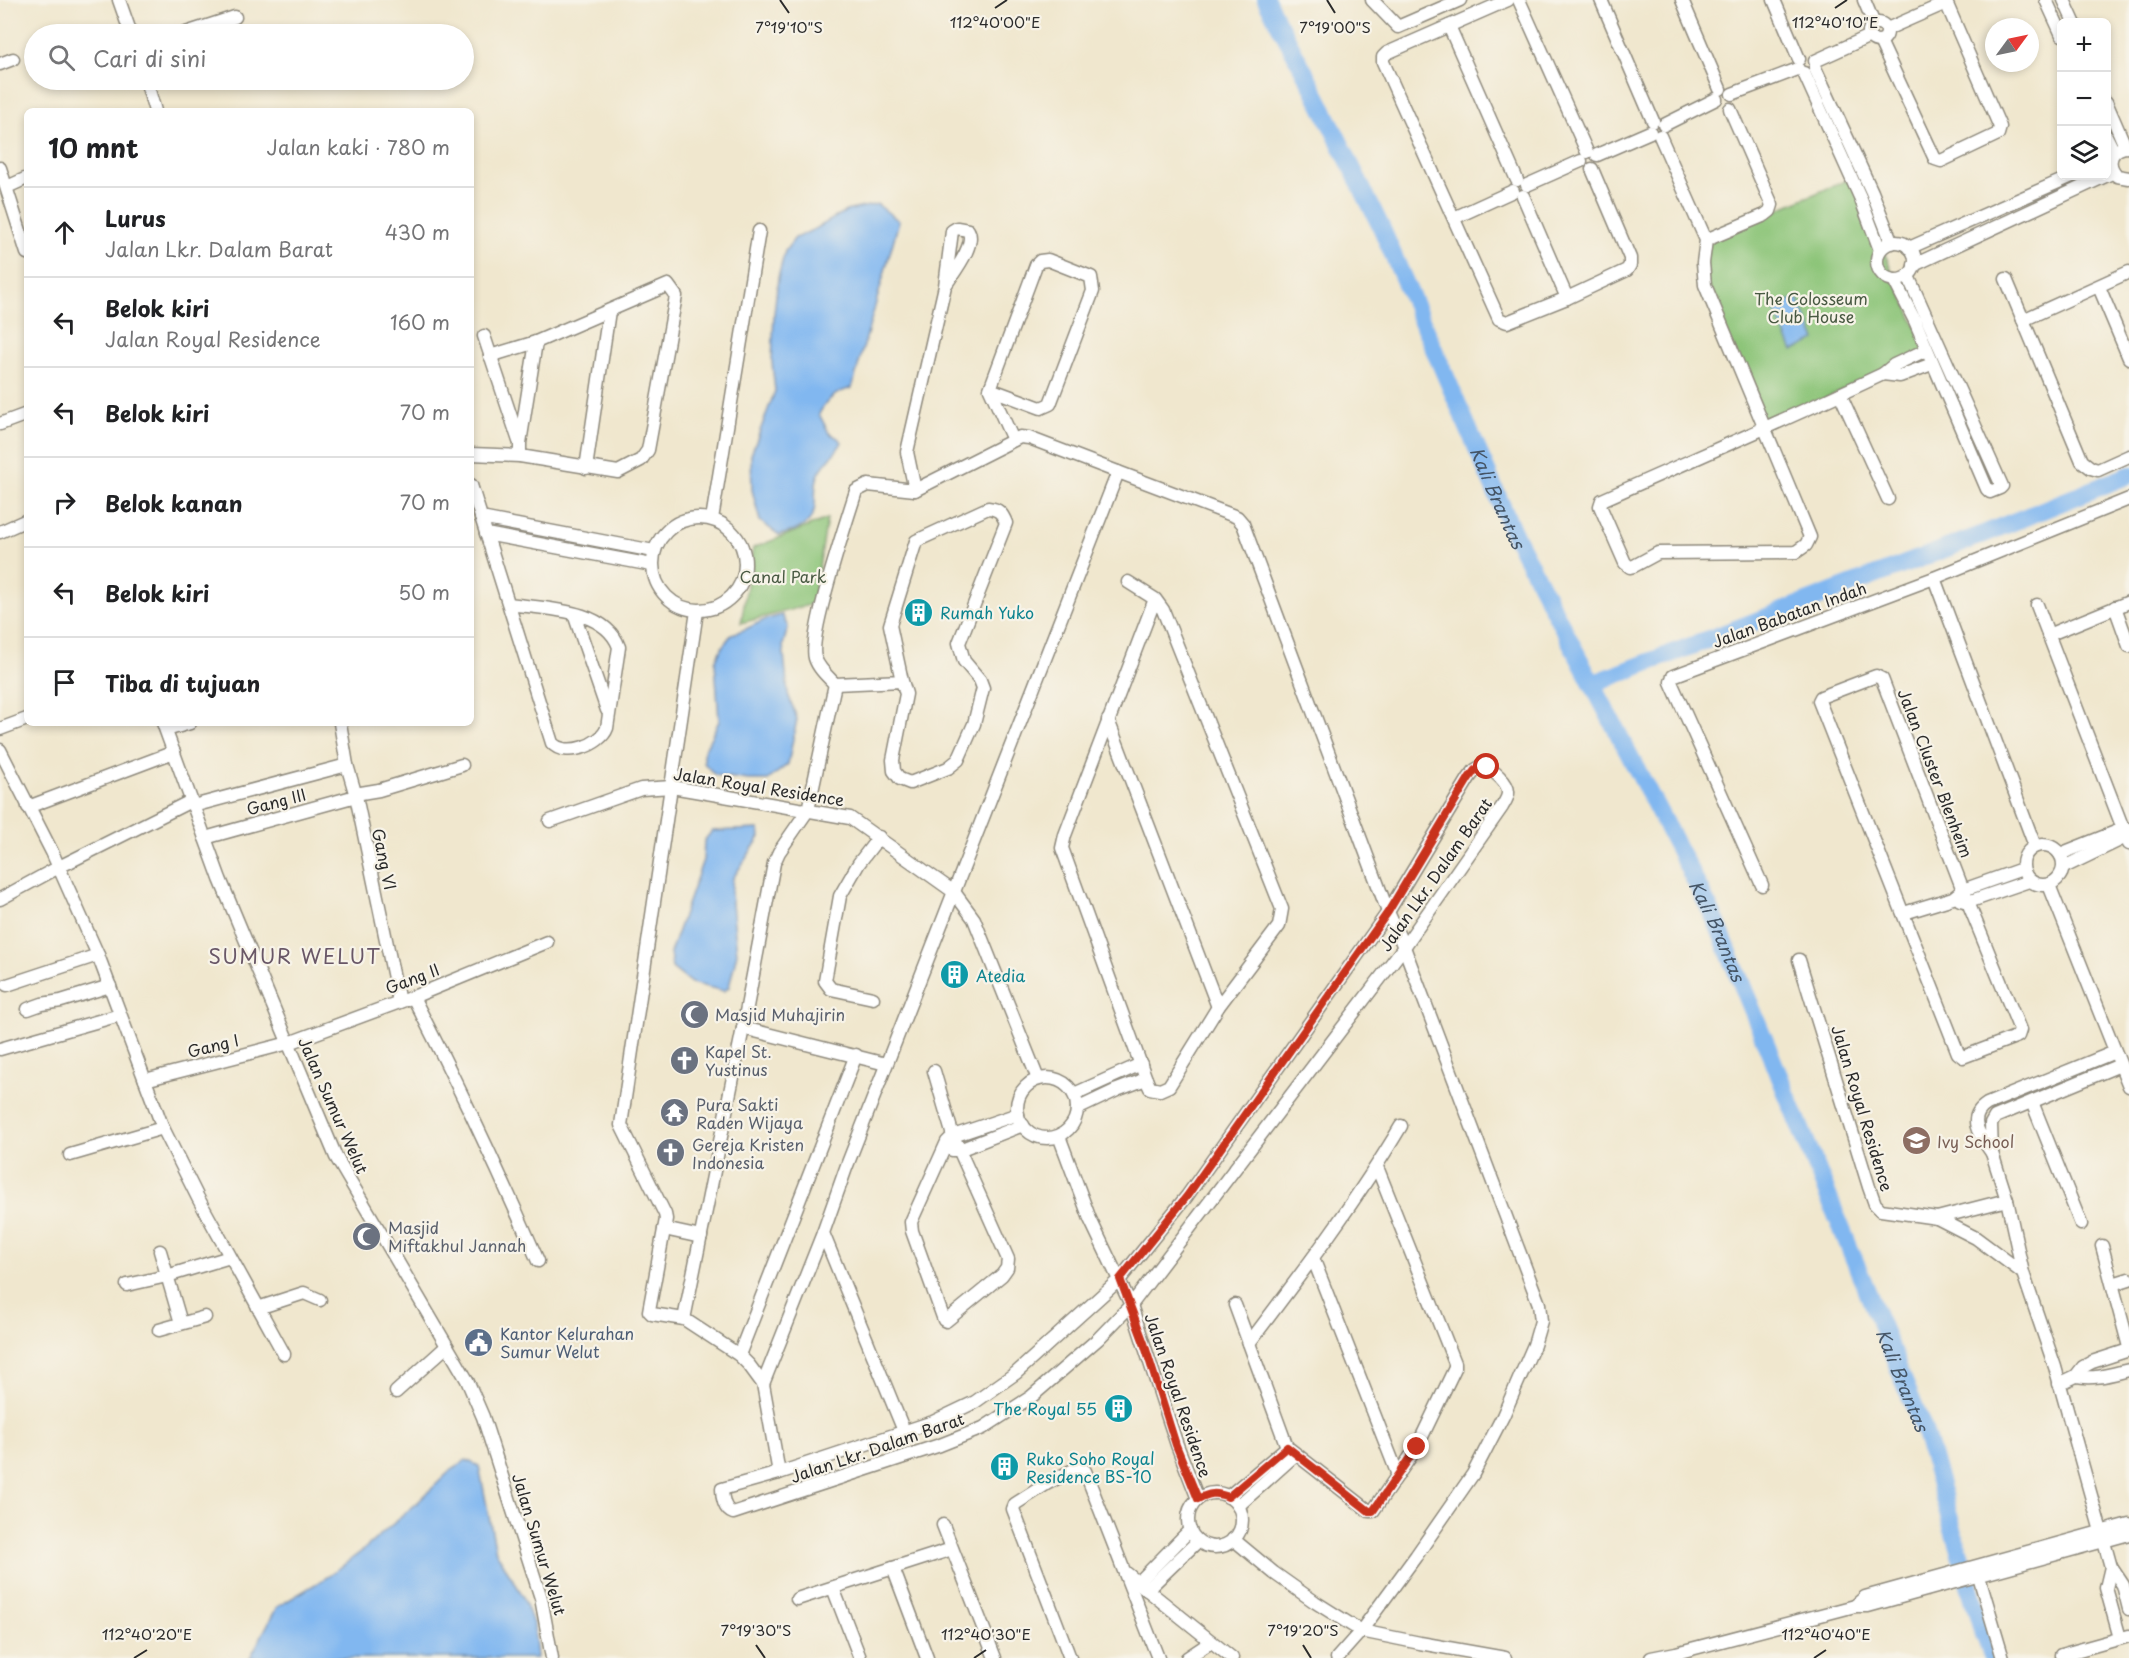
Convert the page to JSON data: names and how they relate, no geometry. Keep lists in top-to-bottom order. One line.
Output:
{"streets":{"street":["Jalan Babatan Indah","Jalan Cluster Blenheim","Jalan Royal Residence","Gang III","Gang VI","Jalan Lkr. Dalam Barat","Gang II","Gang I","Jalan Sumur Welut"]},"crossings":[["Jalan Royal Residence","Jalan Lkr. Dalam Barat"],["Gang III","Gang VI"],["Gang III","Jalan Sumur Welut"],["Gang VI","Gang II"],["Gang II","Gang I"],["Gang II","Jalan Sumur Welut"],["Gang I","Jalan Sumur Welut"]],"districts":["SUMUR WELUT"],"water":["Kali Brantas"],"parks":["The Colosseum Club House","Canal Park"],"places":{"building":["Rumah Yuko","Atedia","The Royal 55","Ruko Soho Royal Residence BS-10"],"mosque":["Masjid Muhajirin","Masjid Miftakhul Jannah"],"church":["Kapel St. Yustinus","Gereja Kristen Indonesia"],"temple":["Pura Sakti Raden Wijaya"],"school or university":["Ivy School"],"public building":["Kantor Kelurahan Sumur Welut"]},"north":"top right","page":{"map_buttons":["+","−"],"search":"Cari di sini","heading":["10 mnt","Jalan kaki · 780 m"],"list":[["Lurus","Jalan Lkr. Dalam Barat","430 m"],["Belok kiri","Jalan Royal Residence","160 m"],["Belok kiri","70 m"],["Belok kanan","70 m"],["Belok kiri","50 m"],"Tiba di tujuan"]},"coordinates":["112°40'00\"E","112°40'10\"E","7°19'10\"S","7°19'00\"S","7°19'30\"S","7°19'20\"S","112°40'20\"E","112°40'30\"E","112°40'40\"E"]}
